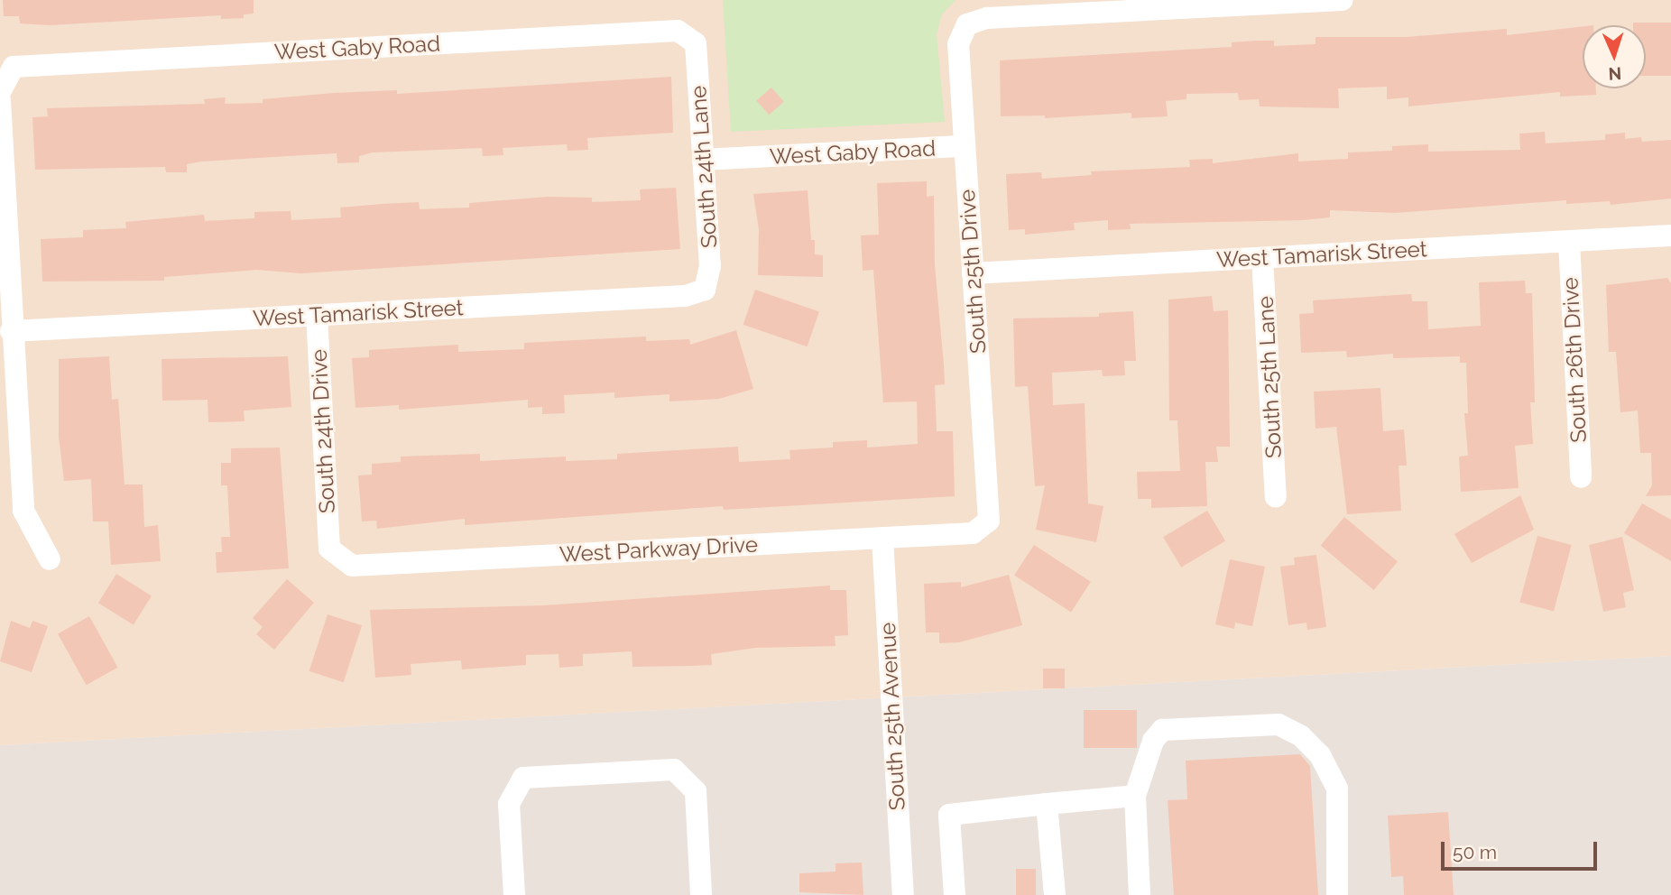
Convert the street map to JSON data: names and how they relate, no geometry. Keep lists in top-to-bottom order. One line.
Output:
{"streets":{"street":["West Gaby Road","South 24th Lane","West Tamarisk Street","South 25th Drive","South 26th Drive","South 25th Lane","South 24th Drive","West Parkway Drive","South 25th Avenue"]},"crossings":[["West Gaby Road","South 24th Lane"],["West Gaby Road","South 25th Drive"],["South 24th Lane","West Tamarisk Street"],["West Tamarisk Street","South 25th Drive"],["West Tamarisk Street","South 26th Drive"],["West Tamarisk Street","South 25th Lane"],["West Tamarisk Street","South 24th Drive"],["South 25th Drive","West Parkway Drive"],["South 24th Drive","West Parkway Drive"],["West Parkway Drive","South 25th Avenue"]],"scale_bar":"50 m","north":"bottom"}
